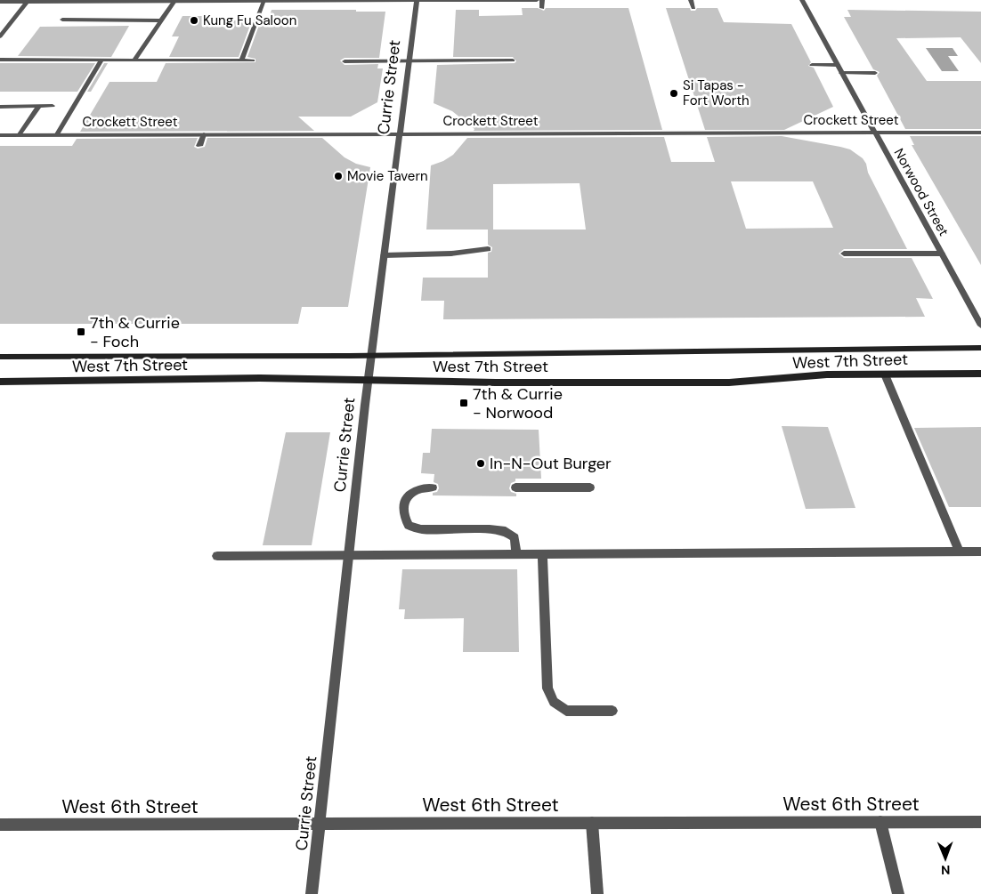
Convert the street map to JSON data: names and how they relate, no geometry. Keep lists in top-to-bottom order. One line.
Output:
{"streets":{"main road":["West 7th Street"],"street":["Currie Street","Crockett Street","Norwood Street","West 6th Street"]},"crossings":[["Currie Street","Crockett Street"],["Currie Street","West 7th Street"],["Currie Street","West 6th Street"],["Crockett Street","Norwood Street"]],"places":{"other":["Kung Fu Saloon","Si Tapas - Fort Worth","Movie Tavern","In-N-Out Burger"],"transit":["7th & Currie - Foch","7th & Currie - Norwood"]},"north":"bottom"}
